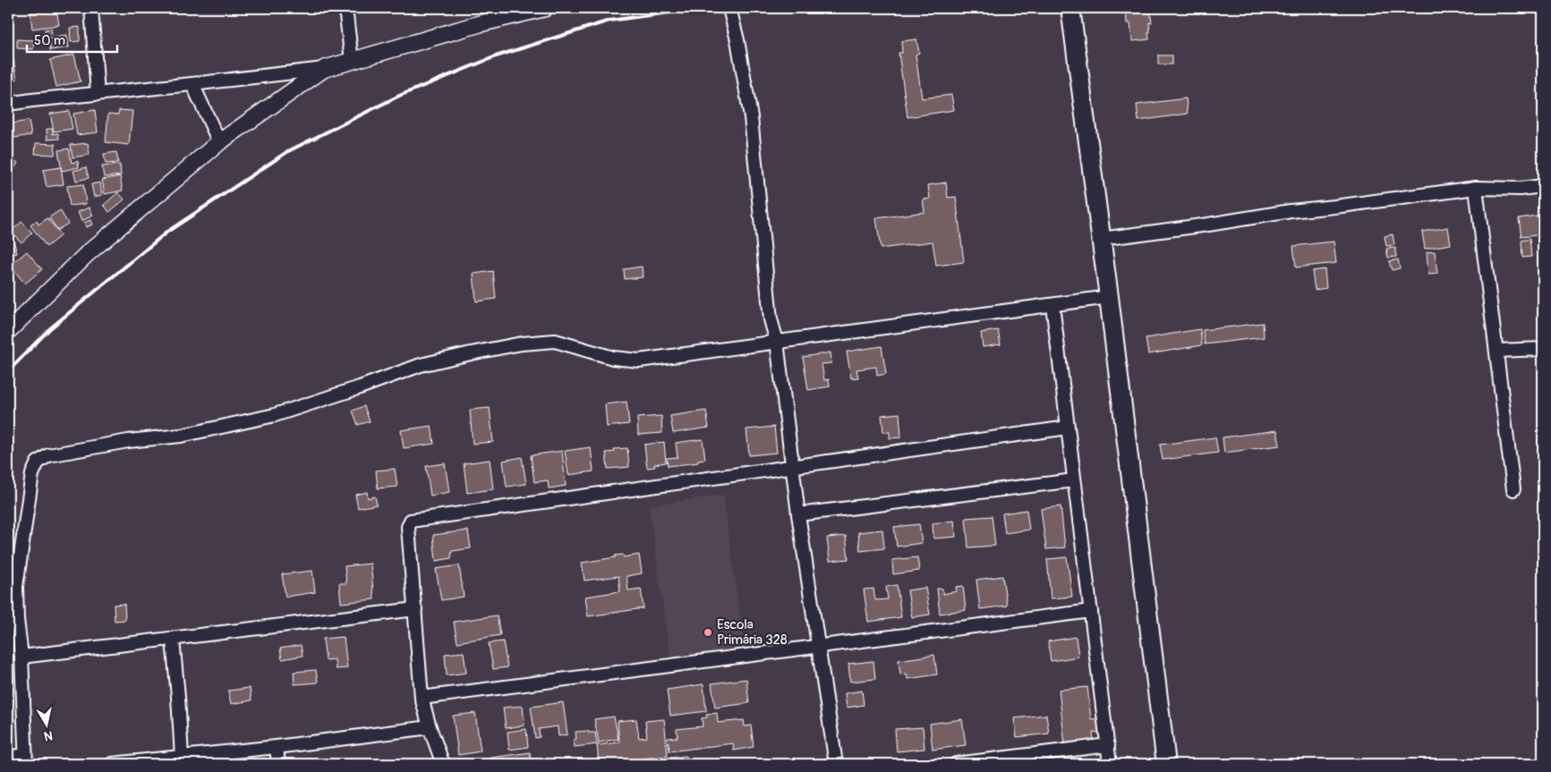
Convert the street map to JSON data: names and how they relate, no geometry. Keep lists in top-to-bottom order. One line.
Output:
{"places":["Escola Primária 328"],"scale_bar":"50 m","north":"bottom"}
